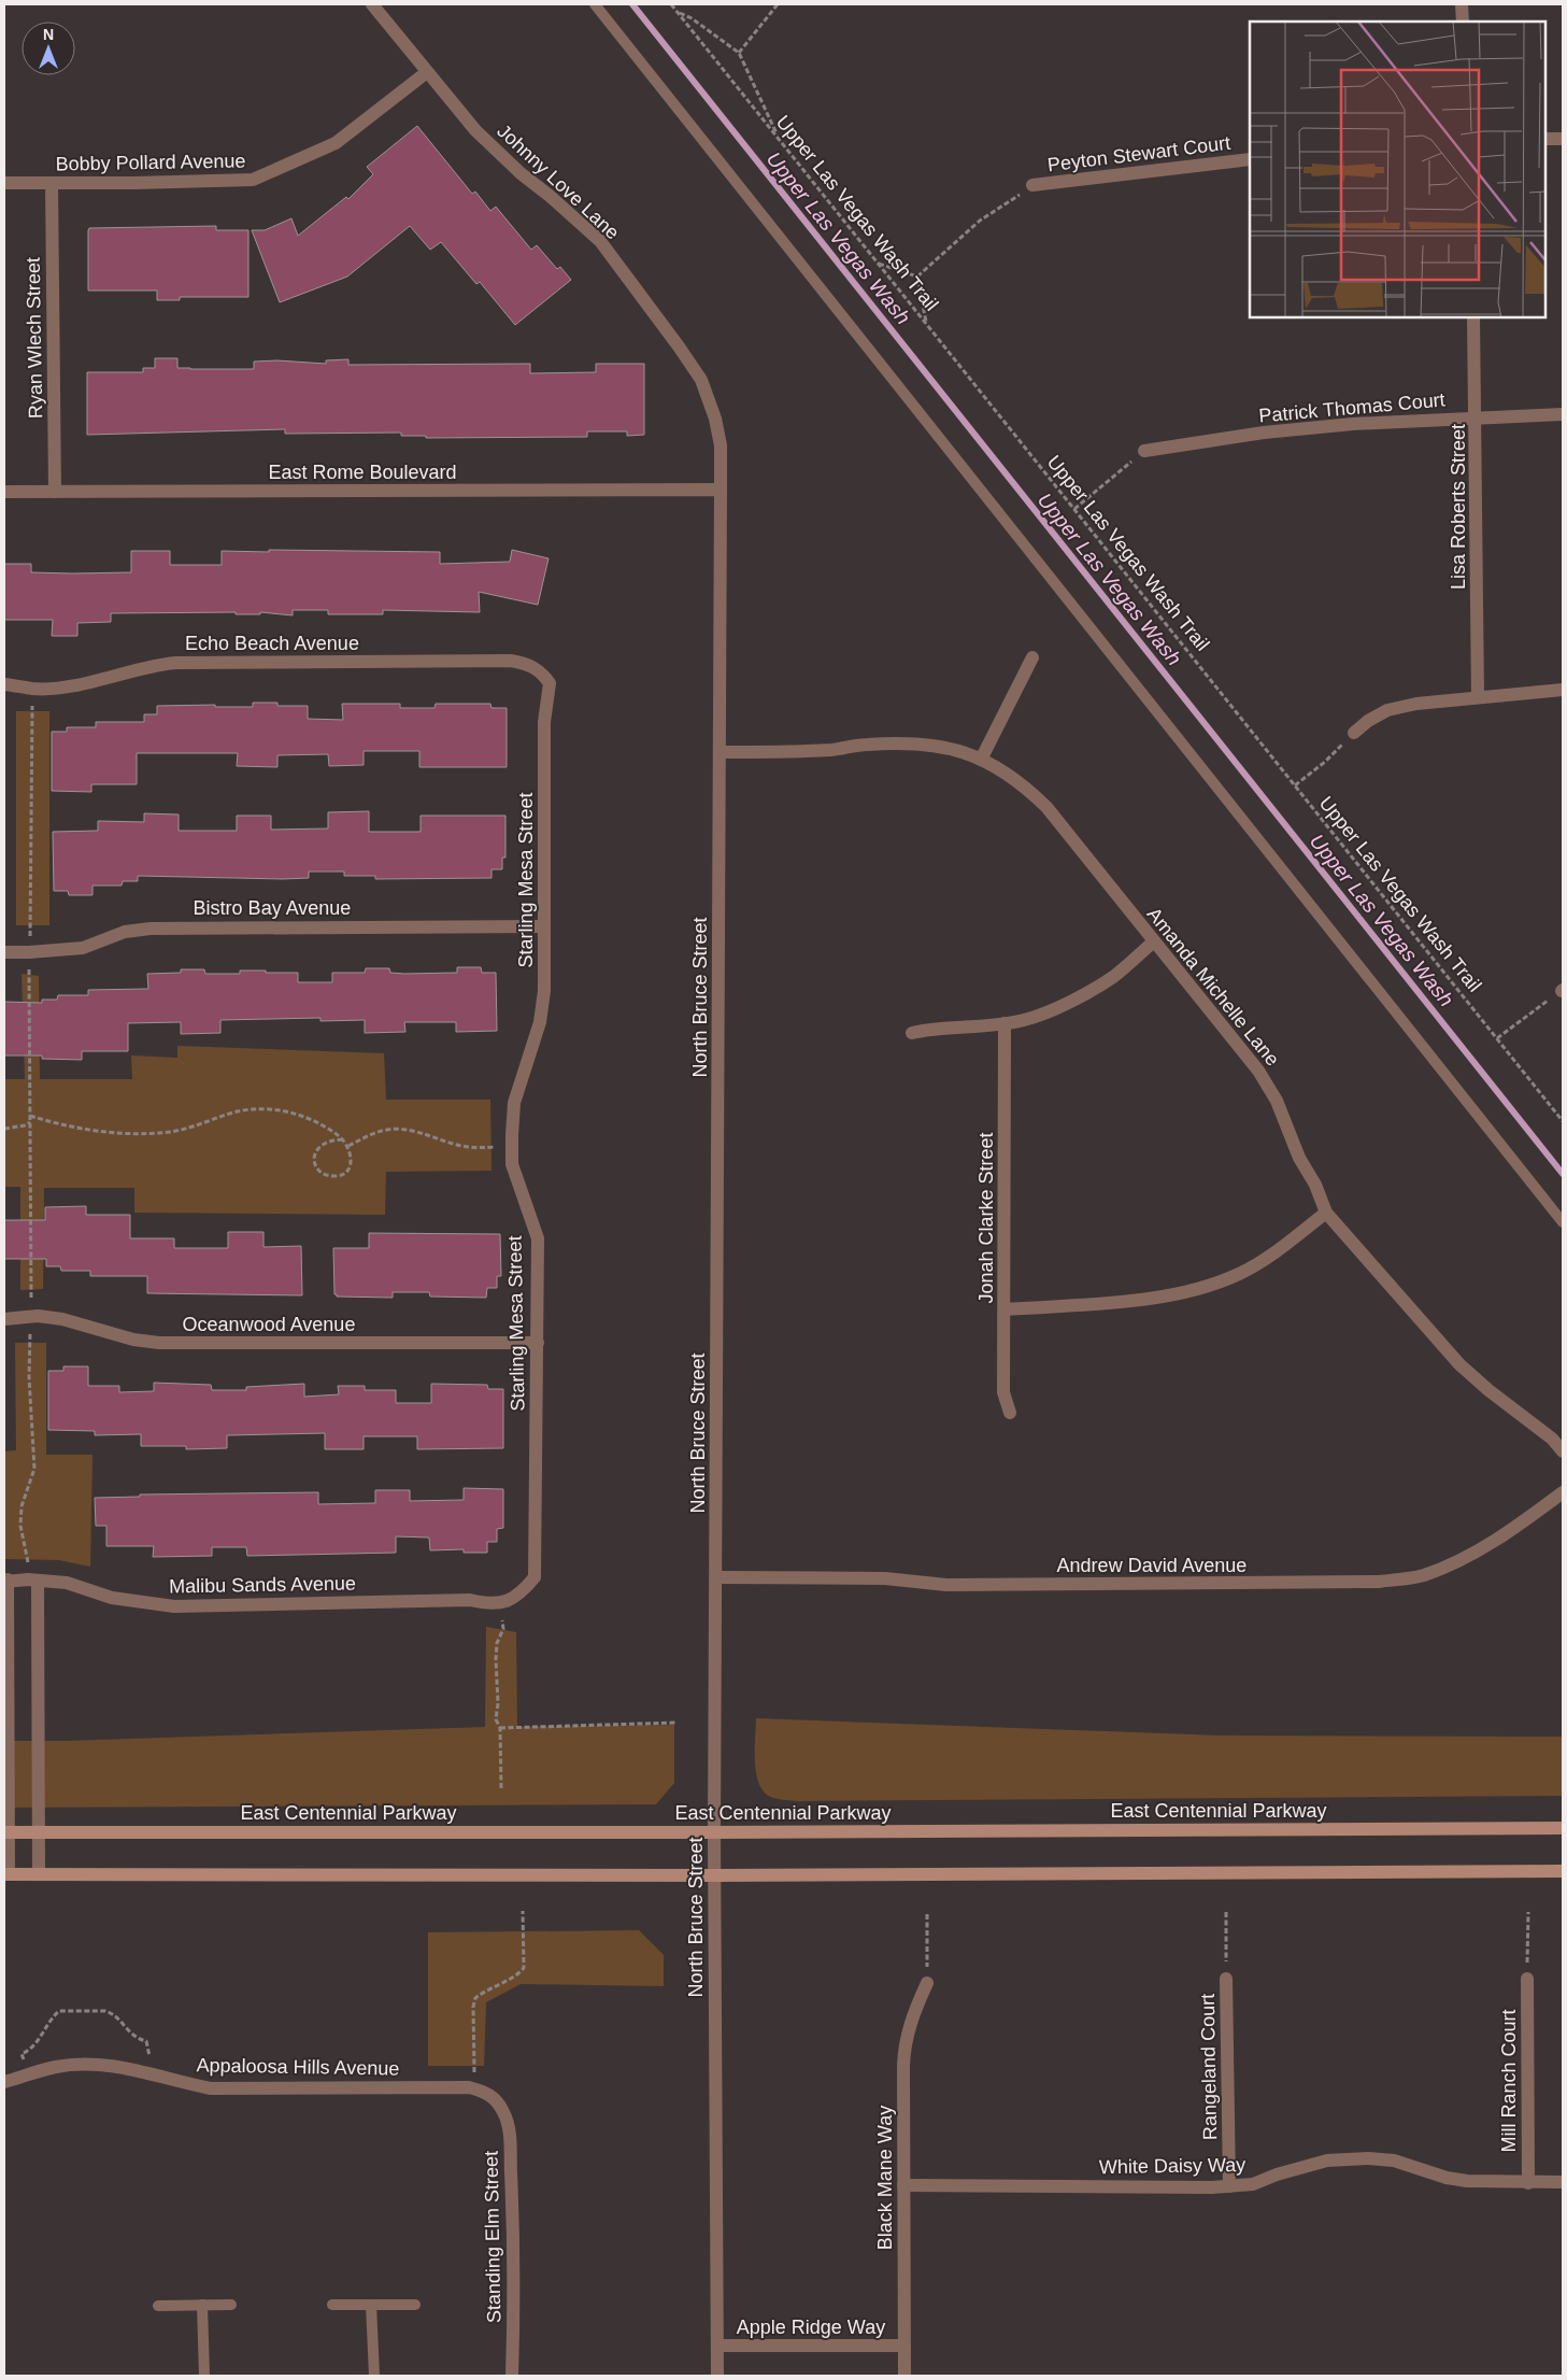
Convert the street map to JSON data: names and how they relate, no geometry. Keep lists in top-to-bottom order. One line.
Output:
{"streets":{"main road":["East Centennial Parkway"],"street":["Peyton Stewart Court","Bobby Pollard Avenue","Johnny Love Lane","Ryan Wlech Street","Patrick Thomas Court","East Rome Boulevard","Lisa Roberts Street","Echo Beach Avenue","Starling Mesa Street","Bistro Bay Avenue","Amanda Michelle Lane","North Bruce Street","Jonah Clarke Street","Oceanwood Avenue","Andrew David Avenue","Malibu Sands Avenue","Appaloosa Hills Avenue","Rangeland Court","Mill Ranch Court","White Daisy Way","Black Mane Way","Standing Elm Street","Apple Ridge Way"],"path":["Upper Las Vegas Wash Trail"]},"crossings":[["Bobby Pollard Avenue","Johnny Love Lane"],["Bobby Pollard Avenue","Ryan Wlech Street"],["Johnny Love Lane","East Rome Boulevard"],["Johnny Love Lane","North Bruce Street"],["Ryan Wlech Street","East Rome Boulevard"],["Patrick Thomas Court","Lisa Roberts Street"],["East Rome Boulevard","North Bruce Street"],["Echo Beach Avenue","Starling Mesa Street"],["Starling Mesa Street","Bistro Bay Avenue"],["Starling Mesa Street","Oceanwood Avenue"],["Starling Mesa Street","Malibu Sands Avenue"],["Amanda Michelle Lane","North Bruce Street"],["North Bruce Street","Andrew David Avenue"],["North Bruce Street","East Centennial Parkway"],["North Bruce Street","Apple Ridge Way"],["Appaloosa Hills Avenue","Standing Elm Street"],["Rangeland Court","White Daisy Way"],["Mill Ranch Court","White Daisy Way"],["White Daisy Way","Black Mane Way"],["Black Mane Way","Apple Ridge Way"]],"water":["Upper Las Vegas Wash"],"north":"top"}
